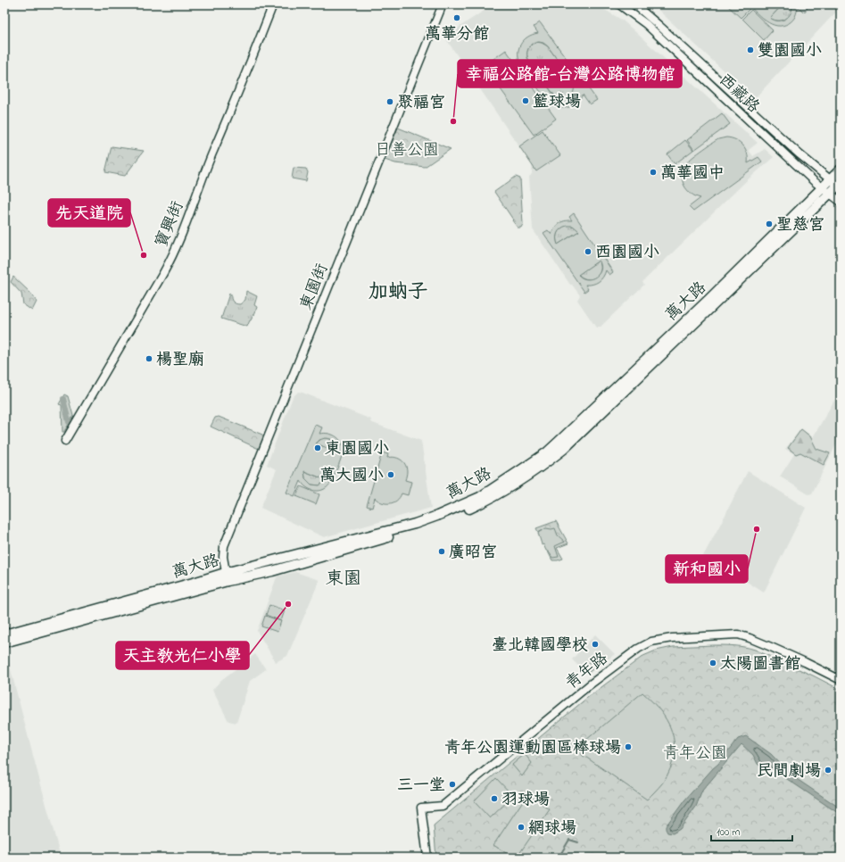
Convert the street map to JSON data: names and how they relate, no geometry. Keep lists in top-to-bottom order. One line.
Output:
{"streets":{"main road":["萬大路"],"street":["西藏路","寶興街","東園街","青年路"]},"crossings":[["西藏路","萬大路"],["東園街","萬大路"]],"districts":["加蚋子","東園"],"parks":["日善公園","青年公園"],"places":["萬華分館","雙園國小","籃球場","聚福宮","幸福公路館-台灣公路博物館","萬華國中","聖慈宮","西園國小","先天道院","楊聖廟","東園國小","萬大國小","新和國小","廣昭宮","天主教光仁小學","臺北韓國學校","太陽圖書館","青年公園運動園區棒球場","民間劇場","三一堂","羽球場","網球場"],"scale_bar":"100 m"}
